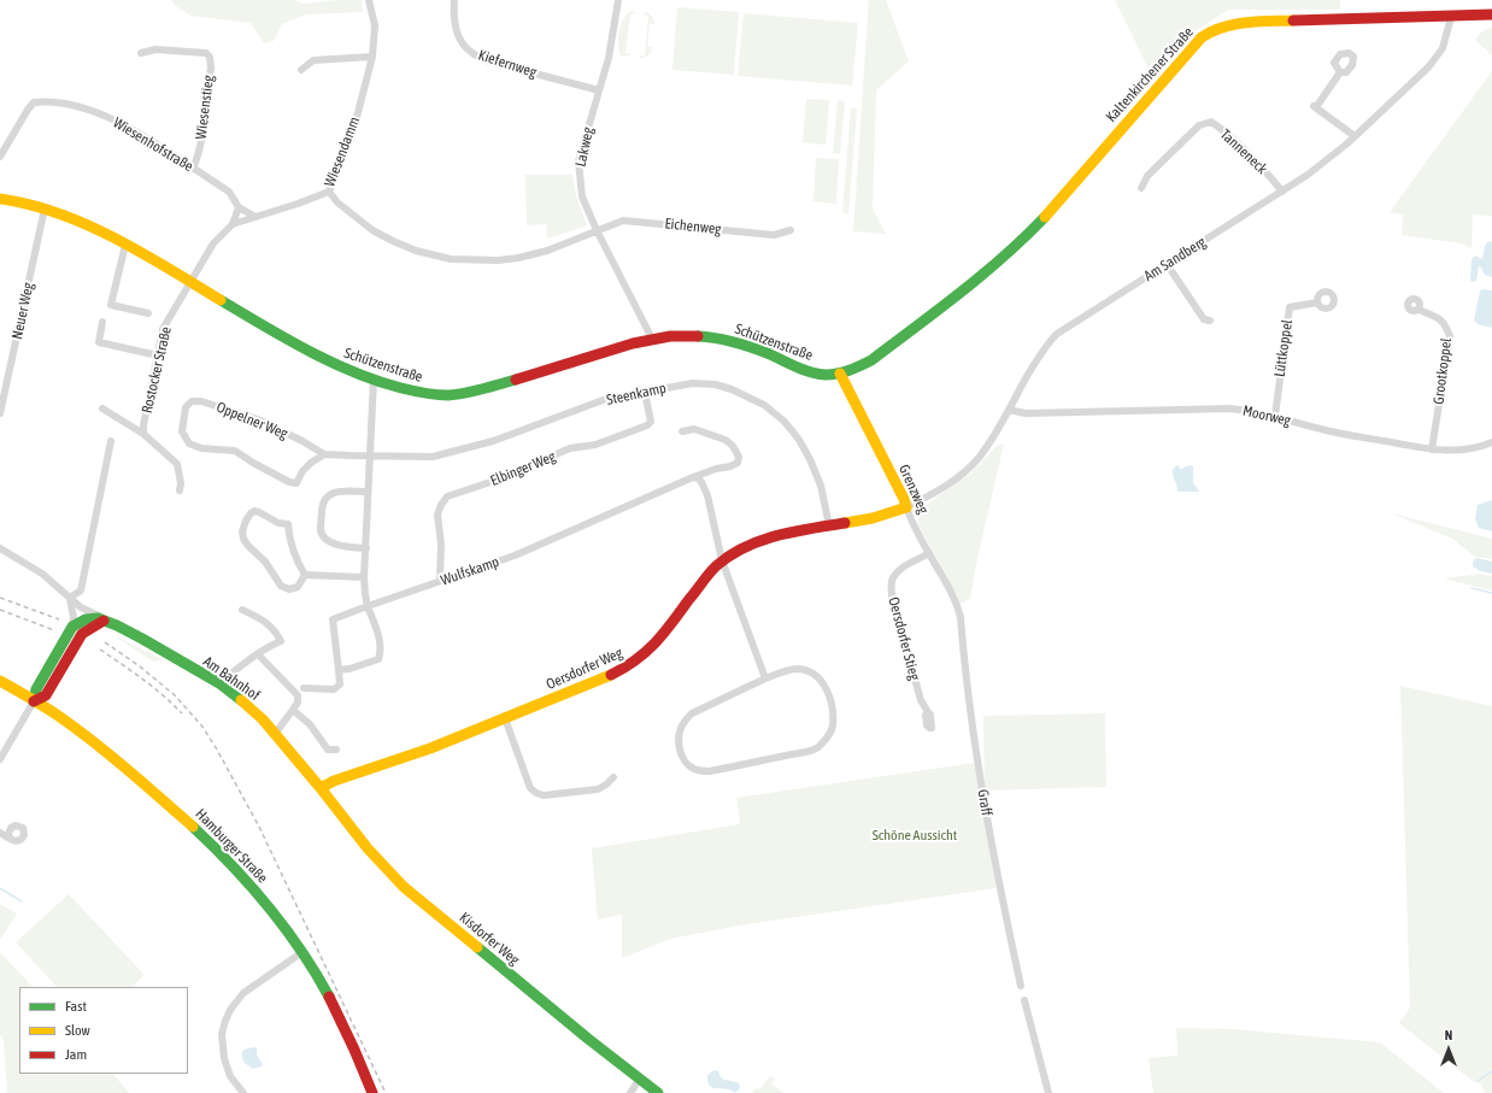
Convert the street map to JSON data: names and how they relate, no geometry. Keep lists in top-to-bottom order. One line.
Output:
{"streets":{"main road":["Kaltenkirchener Straße","Schützenstraße","Grenzweg","Oersdorfer Weg","Am Bahnhof","Hamburger Straße","Kisdorfer Weg"],"street":["Kiefernweg","Wiesenstieg","Wiesenhofstraße","Lakweg","Wiesendamm","Tanneneck","Eichenweg","Am Sandberg","Neuer Weg","Lüttkoppel","Rostocker Straße","Grootkoppel","Steenkamp","Moorweg","Oppelner Weg","Elbinger Weg","Wulfskamp","Oersdorfer Stieg","Graff"]},"crossings":[["Kiefernweg","Lakweg"],["Kaltenkirchener Straße","Am Sandberg"],["Kaltenkirchener Straße","Schützenstraße"],["Kaltenkirchener Straße","Grenzweg"],["Wiesenstieg","Wiesenhofstraße"],["Wiesenhofstraße","Wiesendamm"],["Lakweg","Eichenweg"],["Lakweg","Schützenstraße"],["Wiesendamm","Eichenweg"],["Wiesendamm","Schützenstraße"],["Wiesendamm","Rostocker Straße"],["Tanneneck","Am Sandberg"],["Am Sandberg","Moorweg"],["Am Sandberg","Grenzweg"],["Am Sandberg","Oersdorfer Weg"],["Neuer Weg","Schützenstraße"],["Schützenstraße","Rostocker Straße"],["Schützenstraße","Grenzweg"],["Lüttkoppel","Moorweg"],["Grootkoppel","Moorweg"],["Steenkamp","Oppelner Weg"],["Steenkamp","Elbinger Weg"],["Steenkamp","Oersdorfer Weg"],["Elbinger Weg","Wulfskamp"],["Grenzweg","Oersdorfer Stieg"],["Grenzweg","Oersdorfer Weg"],["Grenzweg","Graff"],["Oersdorfer Weg","Am Bahnhof"],["Oersdorfer Weg","Kisdorfer Weg"],["Am Bahnhof","Hamburger Straße"],["Am Bahnhof","Kisdorfer Weg"]],"parks":["Schöne Aussicht"],"legend":["Fast","Slow","Jam"],"north":"top"}
